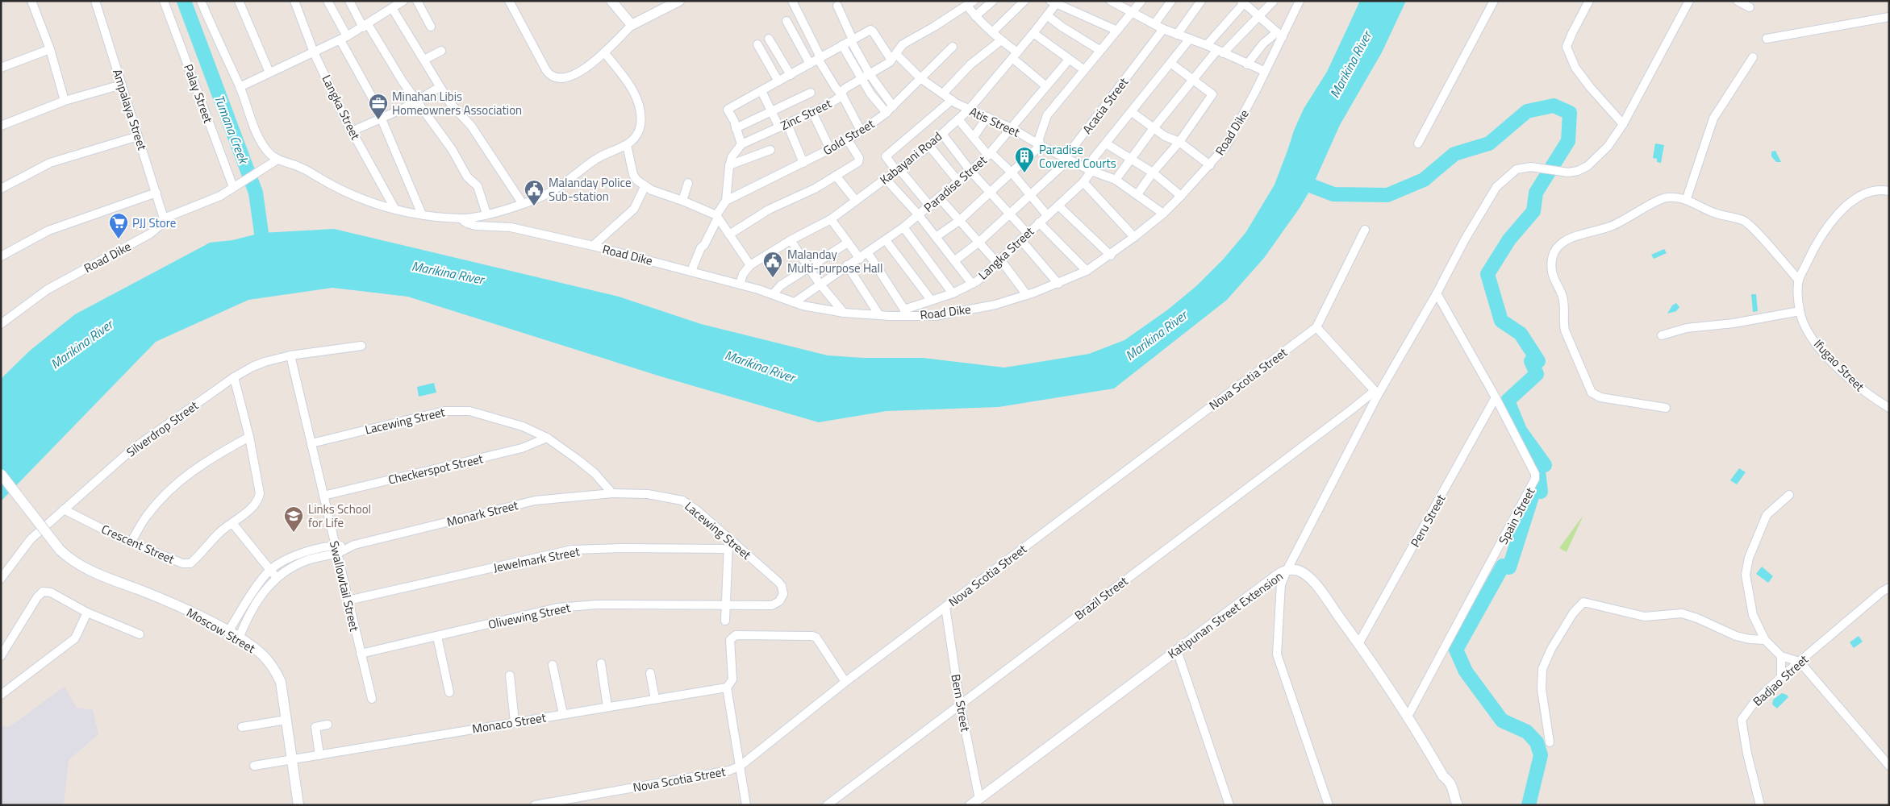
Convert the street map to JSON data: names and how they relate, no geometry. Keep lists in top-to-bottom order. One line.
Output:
{"streets":{"street":["Palay Street","Acacia Street","Langka Street","Ampalaya Street","Zinc Street","Atis Street","Road Dike","Gold Street","Kabayani Road","Paradise Street","Ifugao Street","Nova Scotia Street","Lacewing Street","Silverdrop Street","Checkerspot Street","Monark Street","Spain Street","Peru Street","Crescent Street","Jewelmark Street","Swallowtail Street","Brazil Street","Katipunan Street Extension","Olivewing Street","Moscow Street","Badjao Street","Bern Street","Monaco Street"]},"crossings":[["Palay Street","Road Dike"],["Acacia Street","Atis Street"],["Langka Street","Atis Street"],["Langka Street","Road Dike"],["Ampalaya Street","Road Dike"],["Zinc Street","Atis Street"],["Atis Street","Road Dike"],["Atis Street","Gold Street"],["Atis Street","Kabayani Road"],["Atis Street","Paradise Street"],["Road Dike","Kabayani Road"],["Road Dike","Paradise Street"],["Nova Scotia Street","Bern Street"],["Lacewing Street","Checkerspot Street"],["Lacewing Street","Monark Street"],["Lacewing Street","Swallowtail Street"],["Lacewing Street","Olivewing Street"],["Silverdrop Street","Crescent Street"],["Silverdrop Street","Swallowtail Street"],["Checkerspot Street","Swallowtail Street"],["Monark Street","Swallowtail Street"],["Monark Street","Moscow Street"],["Spain Street","Peru Street"],["Spain Street","Katipunan Street Extension"],["Peru Street","Katipunan Street Extension"],["Jewelmark Street","Swallowtail Street"],["Swallowtail Street","Olivewing Street"],["Brazil Street","Bern Street"],["Katipunan Street Extension","Bern Street"],["Moscow Street","Monaco Street"]],"water":["Marikina River","Tumana Creek"],"places":{"office":["Minahan Libis Homeowners Association"],"building":["Paradise Covered Courts"],"public building":["Malanday Police Sub-station","Malanday Multi-purpose Hall"],"supermarket":["PJJ Store"],"school or university":["Links School for Life"]}}
